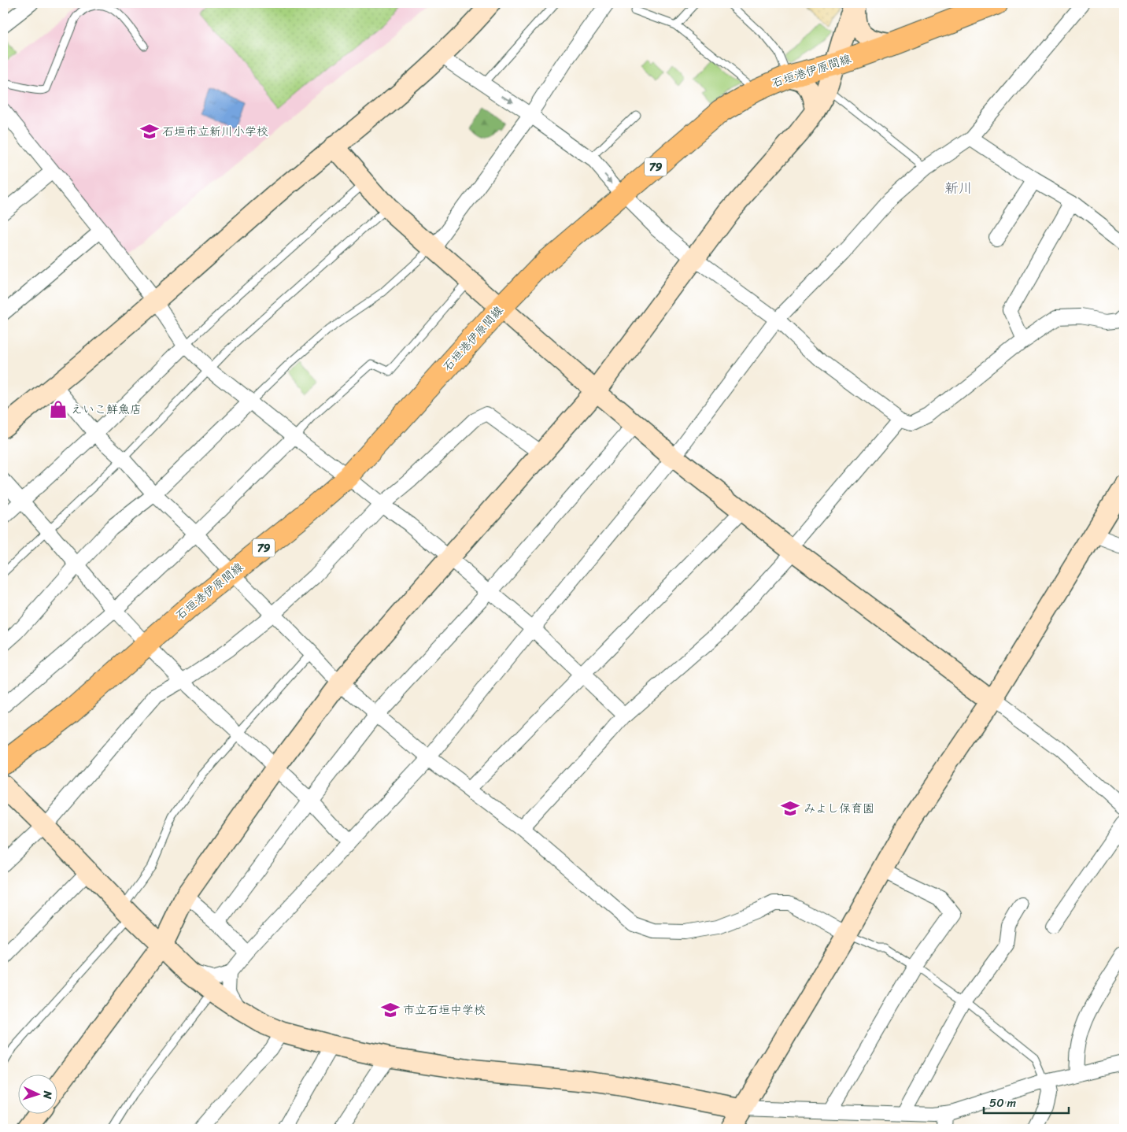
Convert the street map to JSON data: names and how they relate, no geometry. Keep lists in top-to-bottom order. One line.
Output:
{"streets":{"main road":["石垣港伊原間線","79"]},"districts":["新川"],"places":{"school or university":["石垣市立新川小学校","みよし保育園","市立石垣中学校"],"shop":["えいこ鮮魚店"]},"scale_bar":"50 m","north":"right"}
